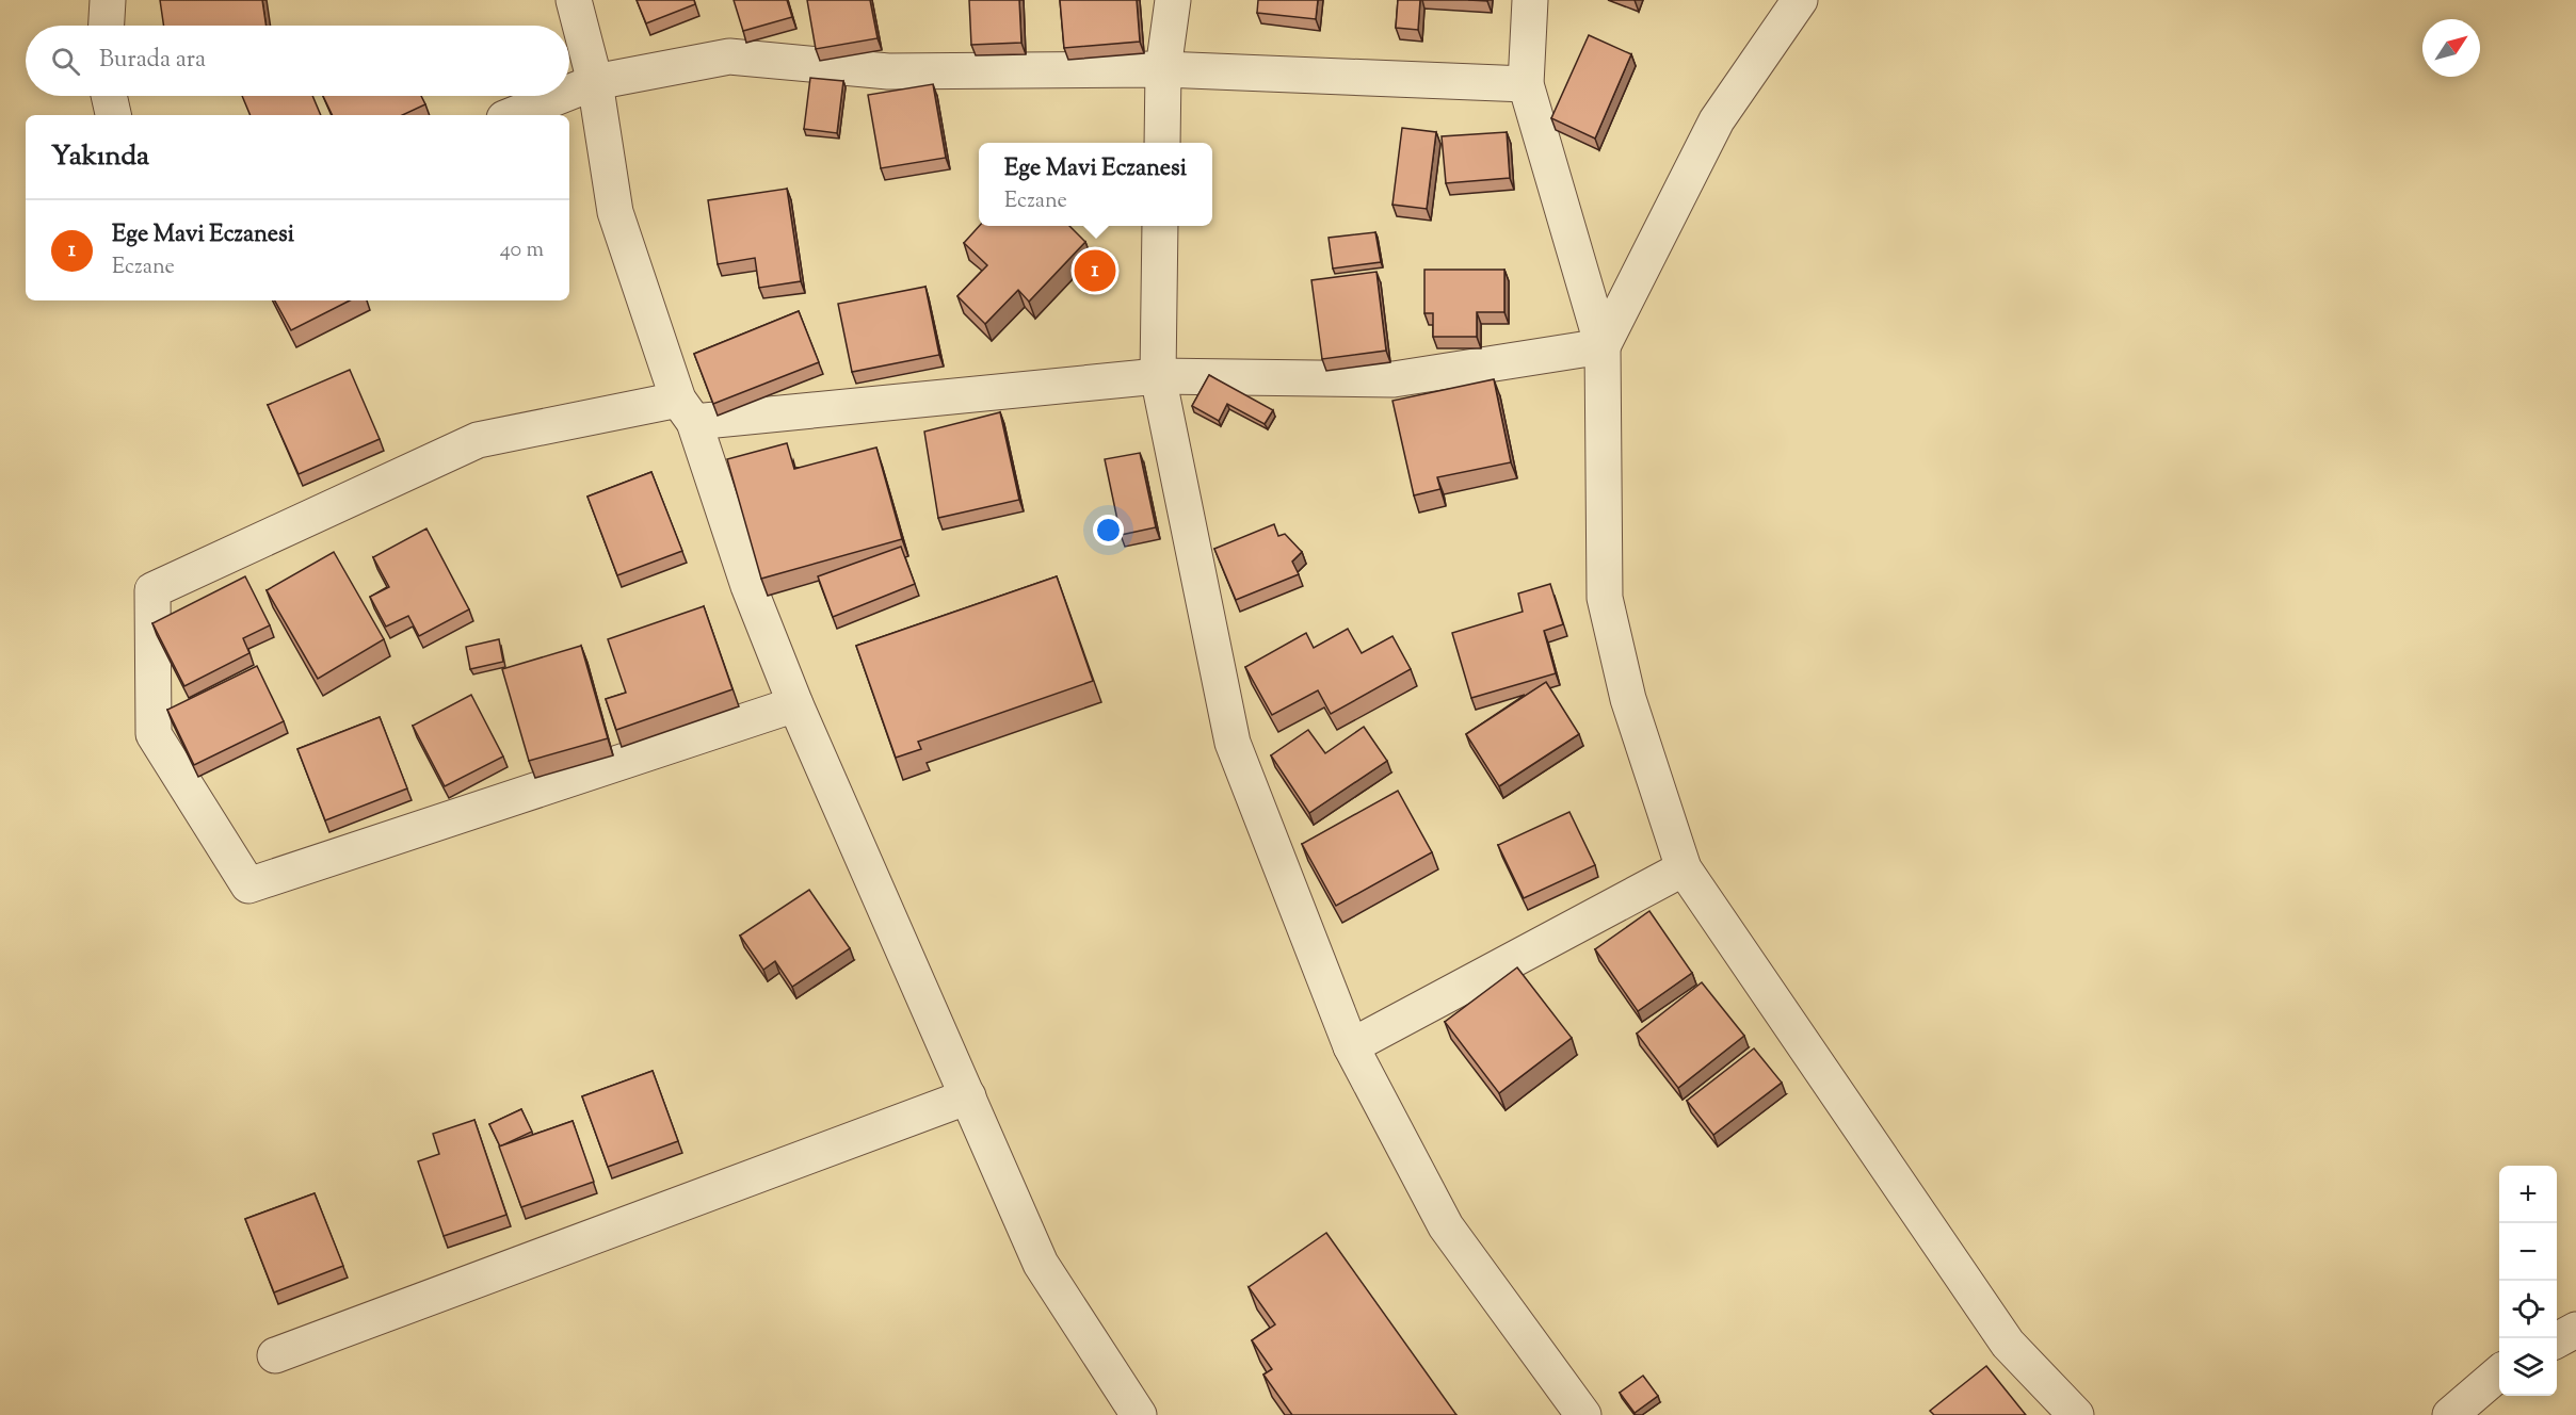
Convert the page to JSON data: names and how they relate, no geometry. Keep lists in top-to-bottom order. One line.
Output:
{"north":"top right","page":{"search":"Burada ara","heading":"Yakında","popup":["Ege Mavi Eczanesi","Eczane"],"list":[{"mark":"1","name":"Ege Mavi Eczanesi","note":"Eczane","value":"40 m"}],"pins":"1","map_buttons":["+","−"]}}
